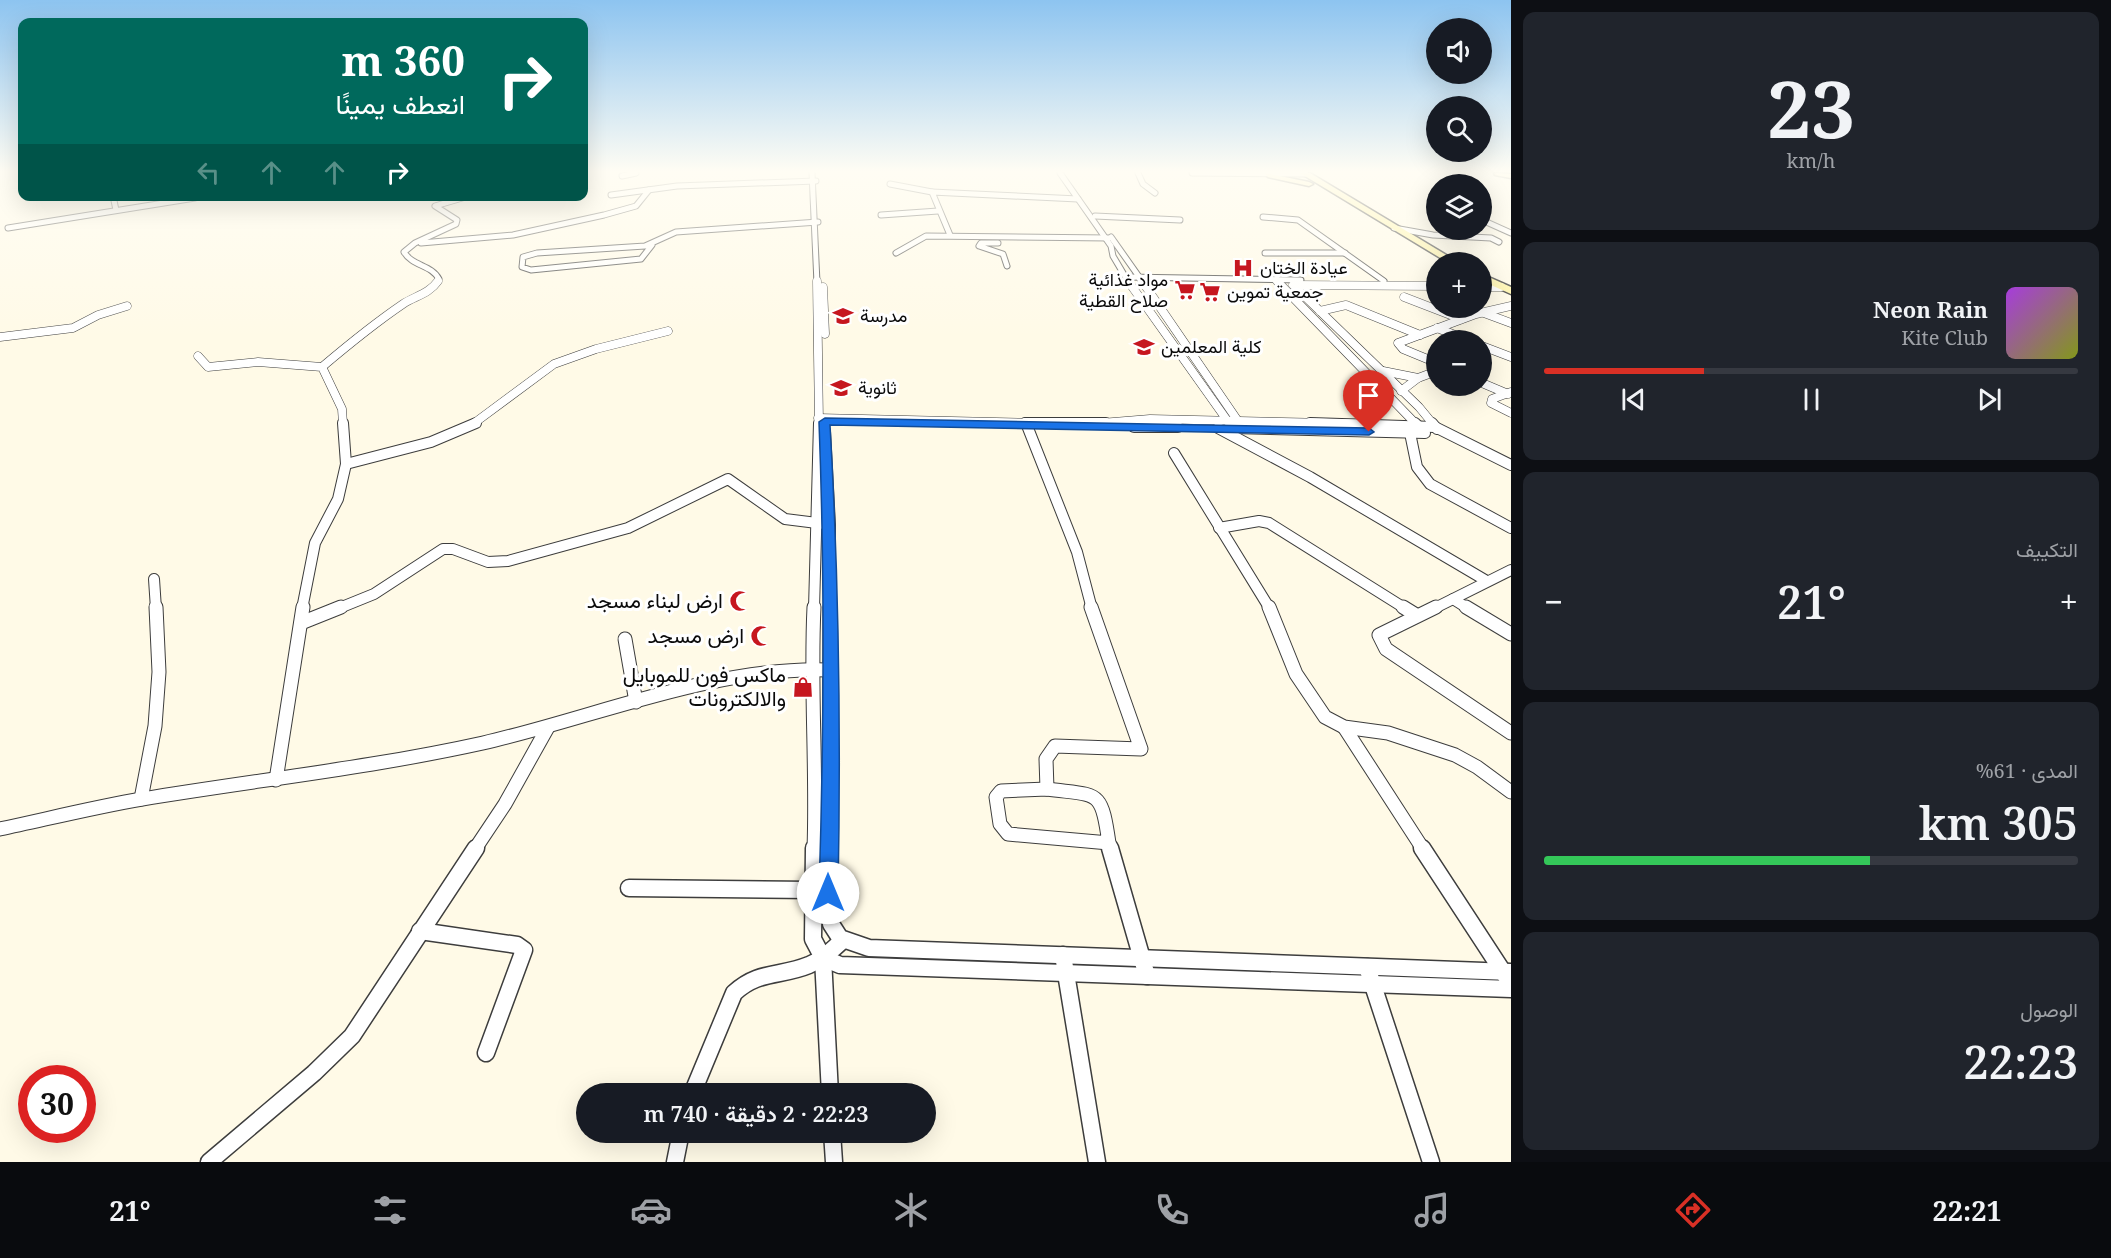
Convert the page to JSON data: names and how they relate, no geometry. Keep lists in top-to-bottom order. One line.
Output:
{"places":{"hospital":["عيادة الختان"],"supermarket":["مواد غذائية صلاح القطية","جمعية تموين"],"school or university":["مدرسة","كلية المعلمين","ثانوية"],"mosque":["ارض لبناء مسجد","ارض مسجد"],"shop":["ماكس فون للموبايل والالكترونات"]},"page":{"tile":[["23","km/h"],"التكييف",["المدى · 61%","305 km"],["الوصول","22:23"]],"map_buttons":["+","−"],"turn":["360 m","انعطف يمينًا"],"song":["Neon Rain","Kite Club"],"heat":["−","21°","+"],"limit":"30","trip":"22:23 · 2 دقيقة · 740 m","tabs":["22:21","21°"]}}
